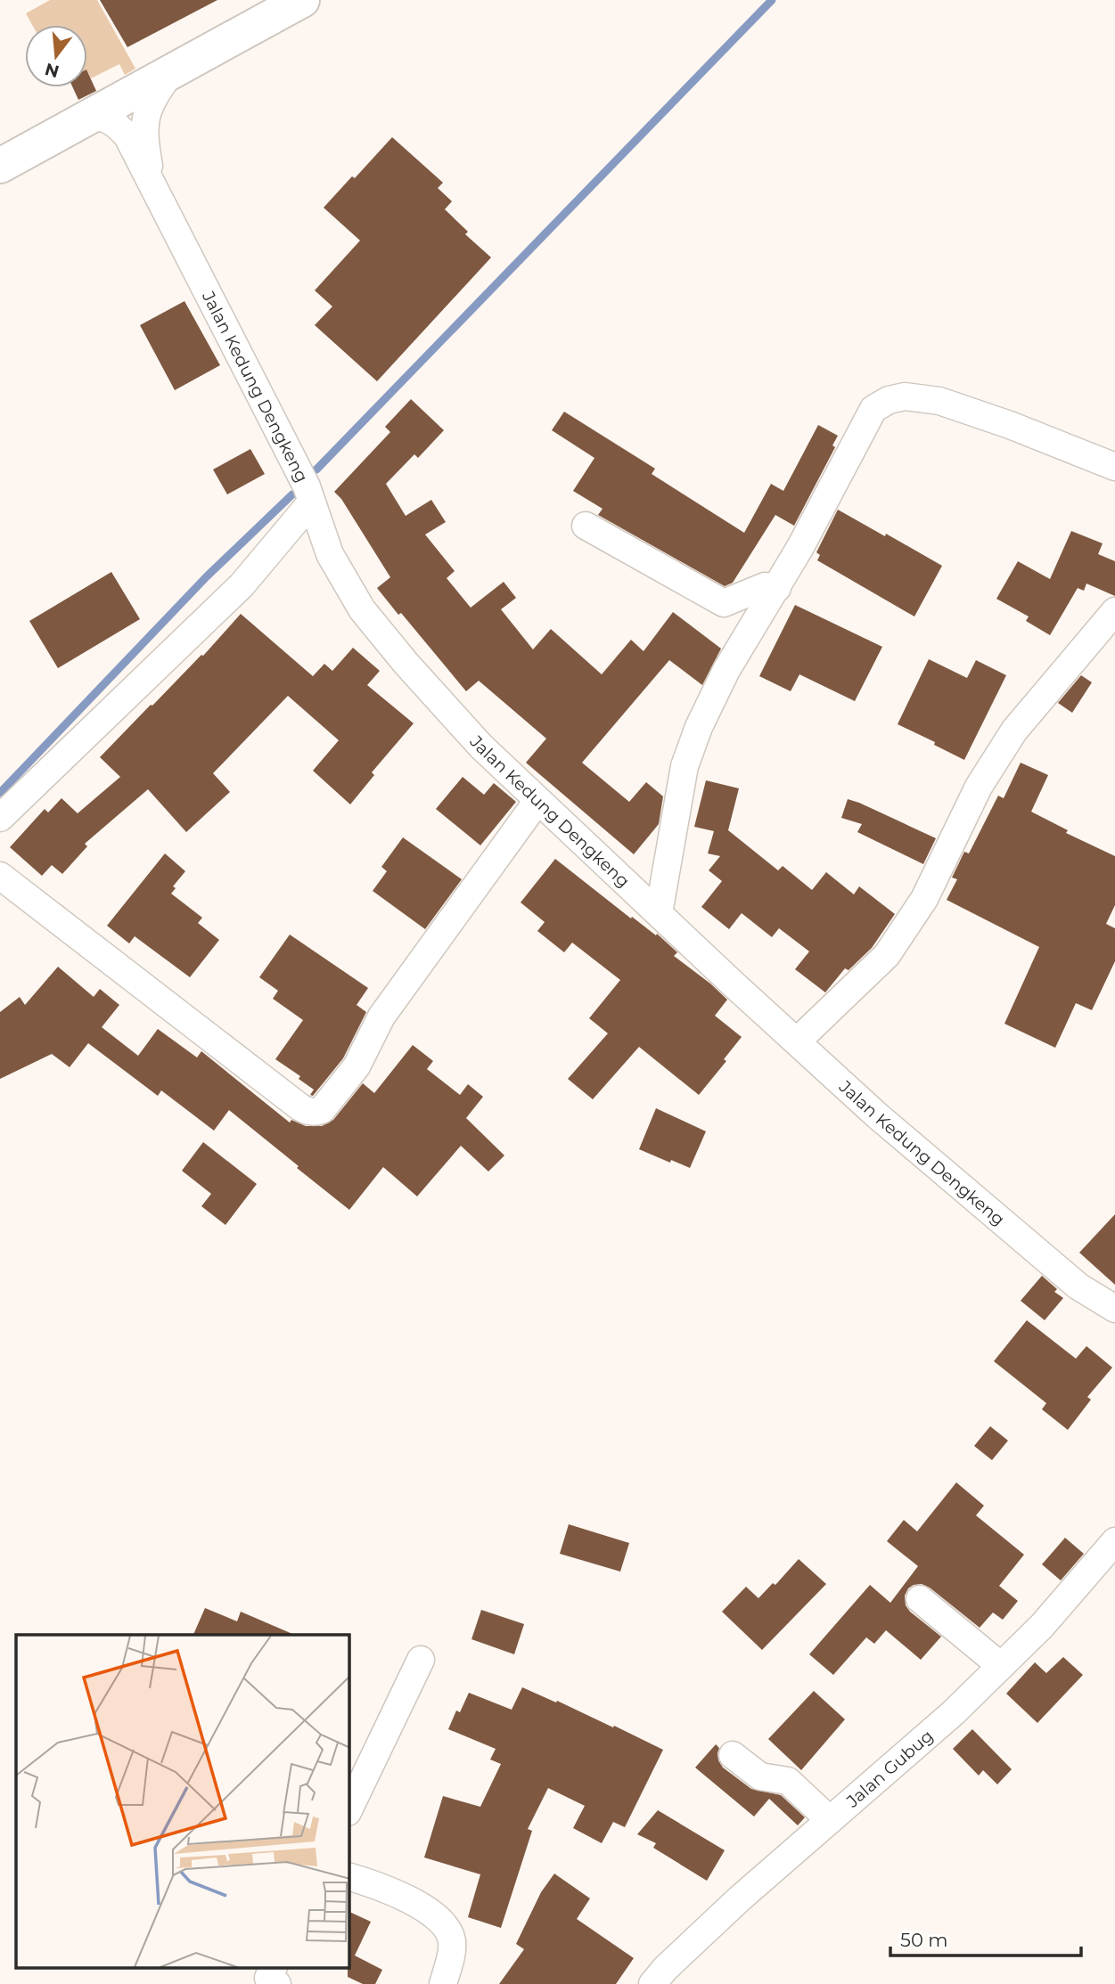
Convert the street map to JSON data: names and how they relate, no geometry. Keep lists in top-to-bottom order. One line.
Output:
{"streets":{"street":["Jalan Kedung Dengkeng","Jalan Gubug"]},"scale_bar":"50 m","north":"bottom"}
